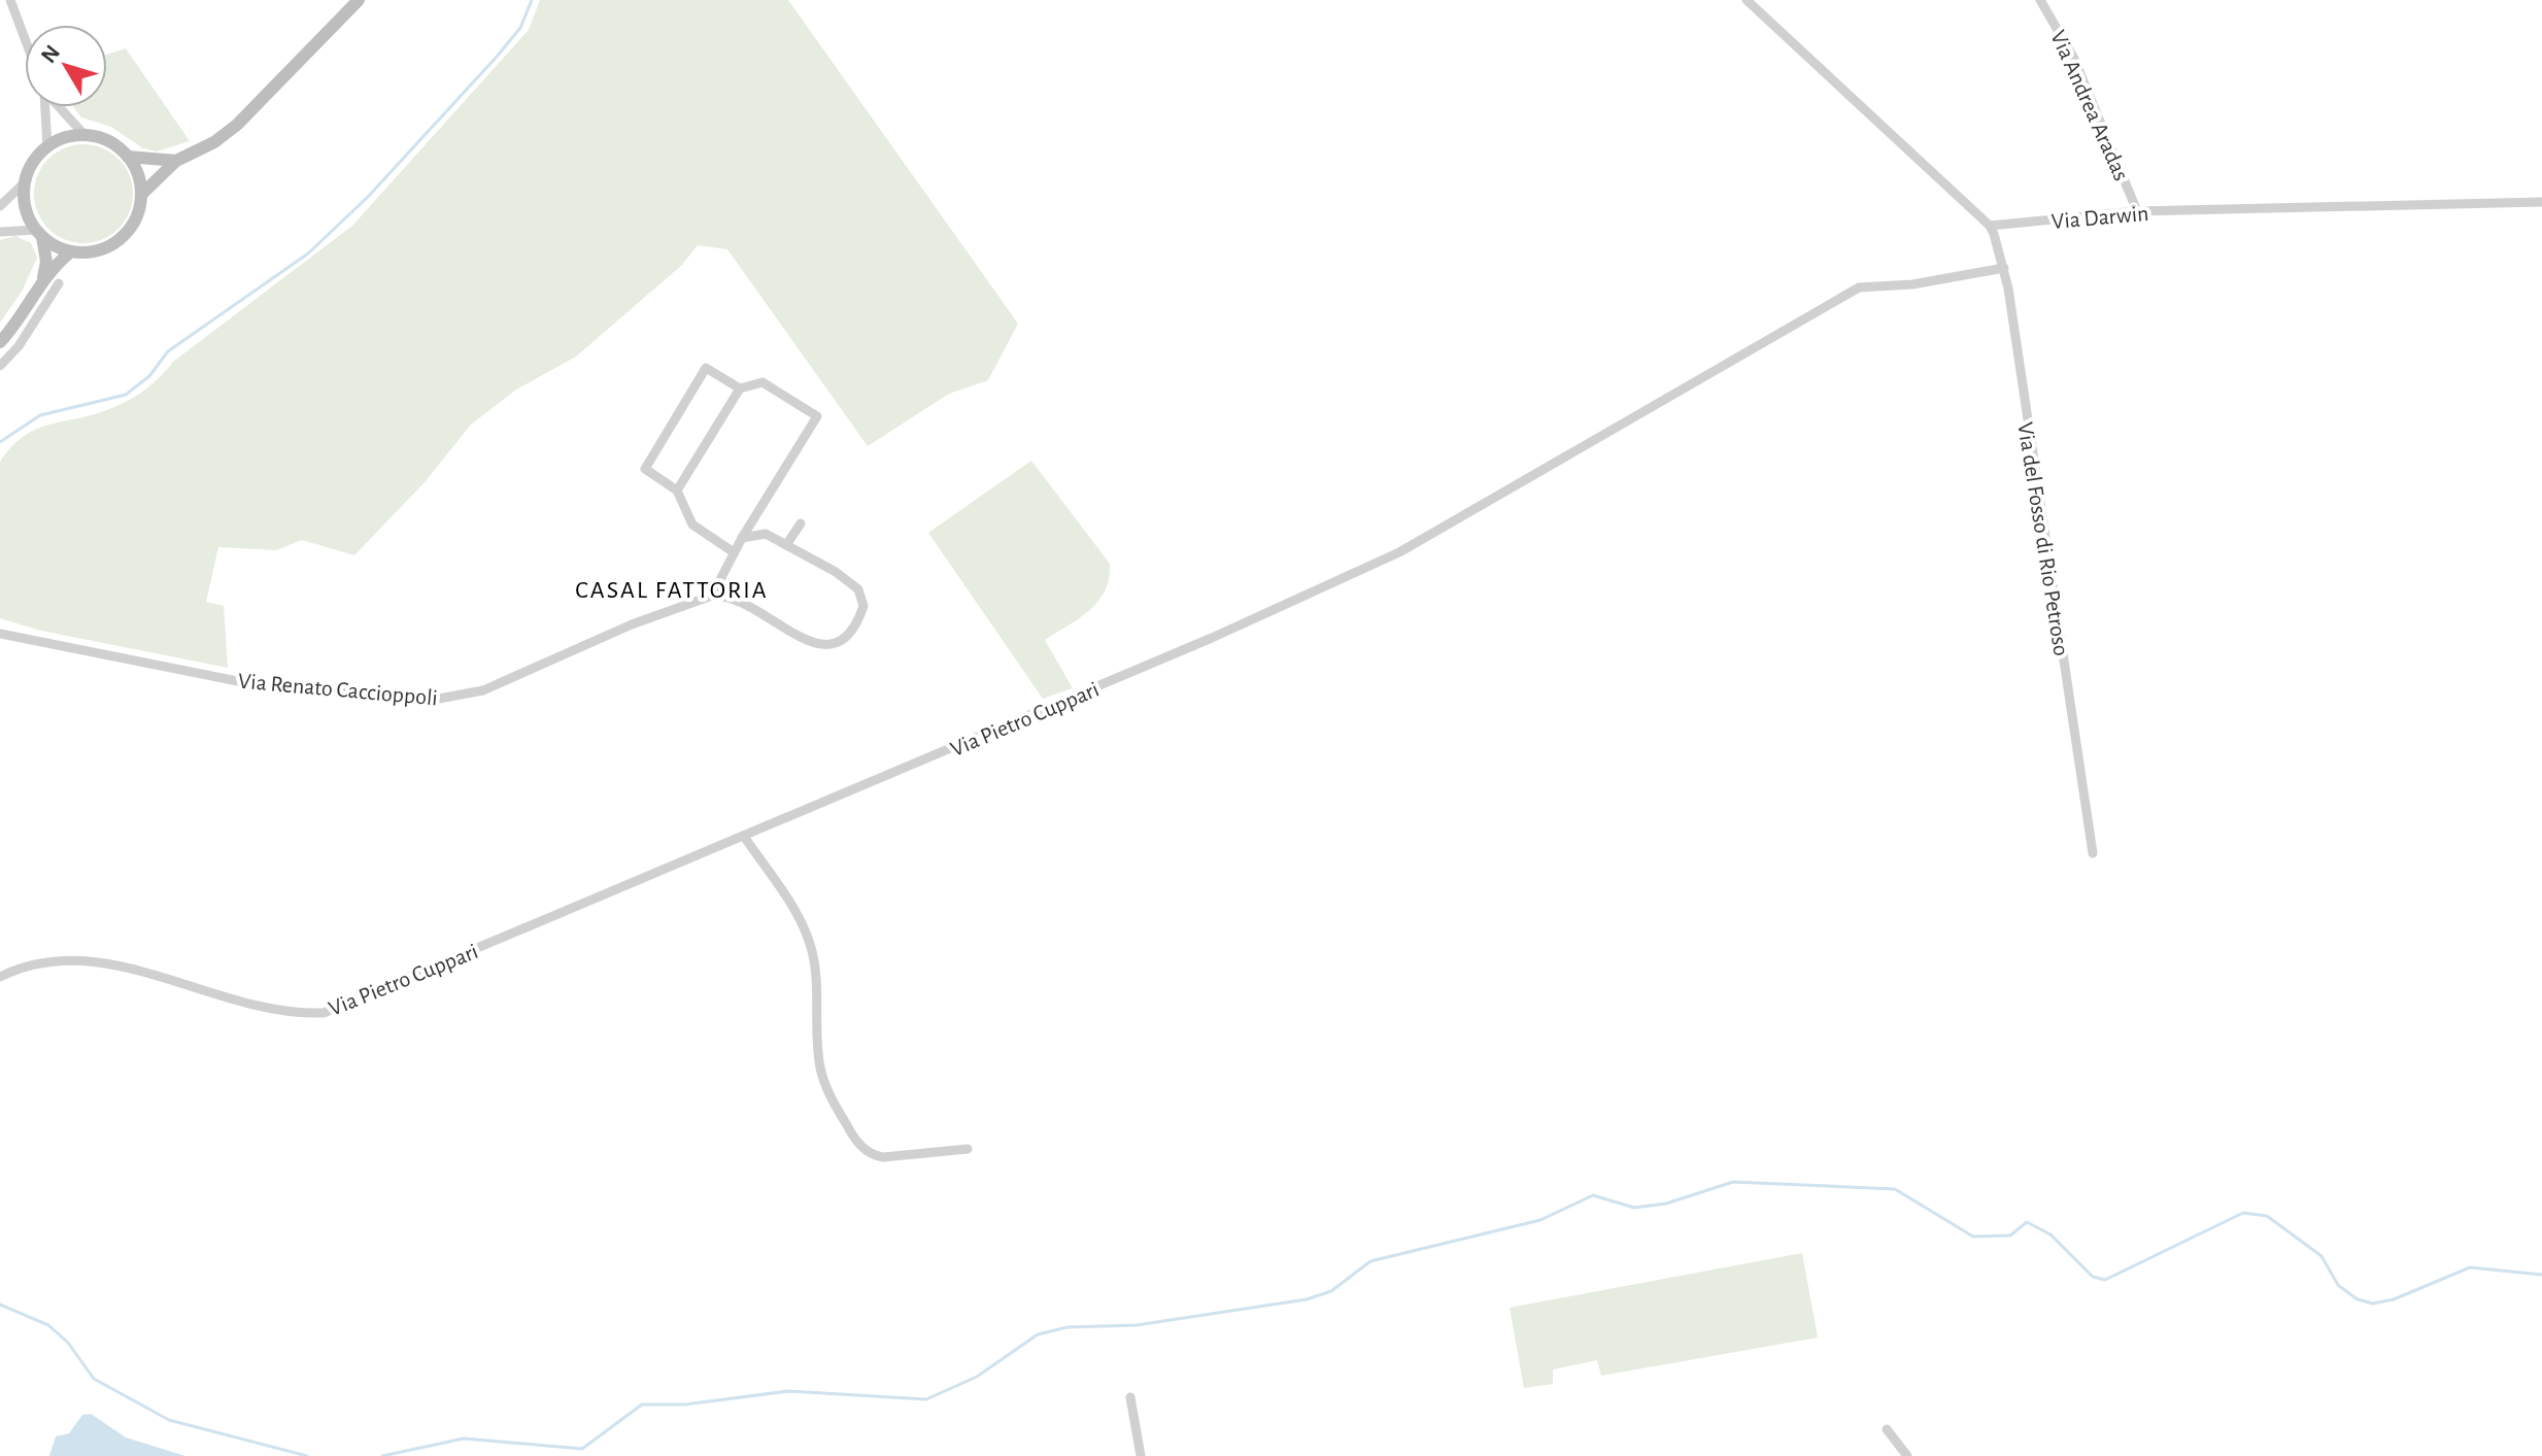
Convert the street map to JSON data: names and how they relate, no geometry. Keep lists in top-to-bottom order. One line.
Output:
{"streets":{"street":["Via Andrea Aradas","Via Darwin","Via del Fosso di Rio Petroso","Via Renato Caccioppoli","Via Pietro Cuppari"]},"crossings":[["Via Andrea Aradas","Via Darwin"],["Via Darwin","Via del Fosso di Rio Petroso"],["Via del Fosso di Rio Petroso","Via Pietro Cuppari"]],"districts":["CASAL FATTORIA"],"north":"top left"}
